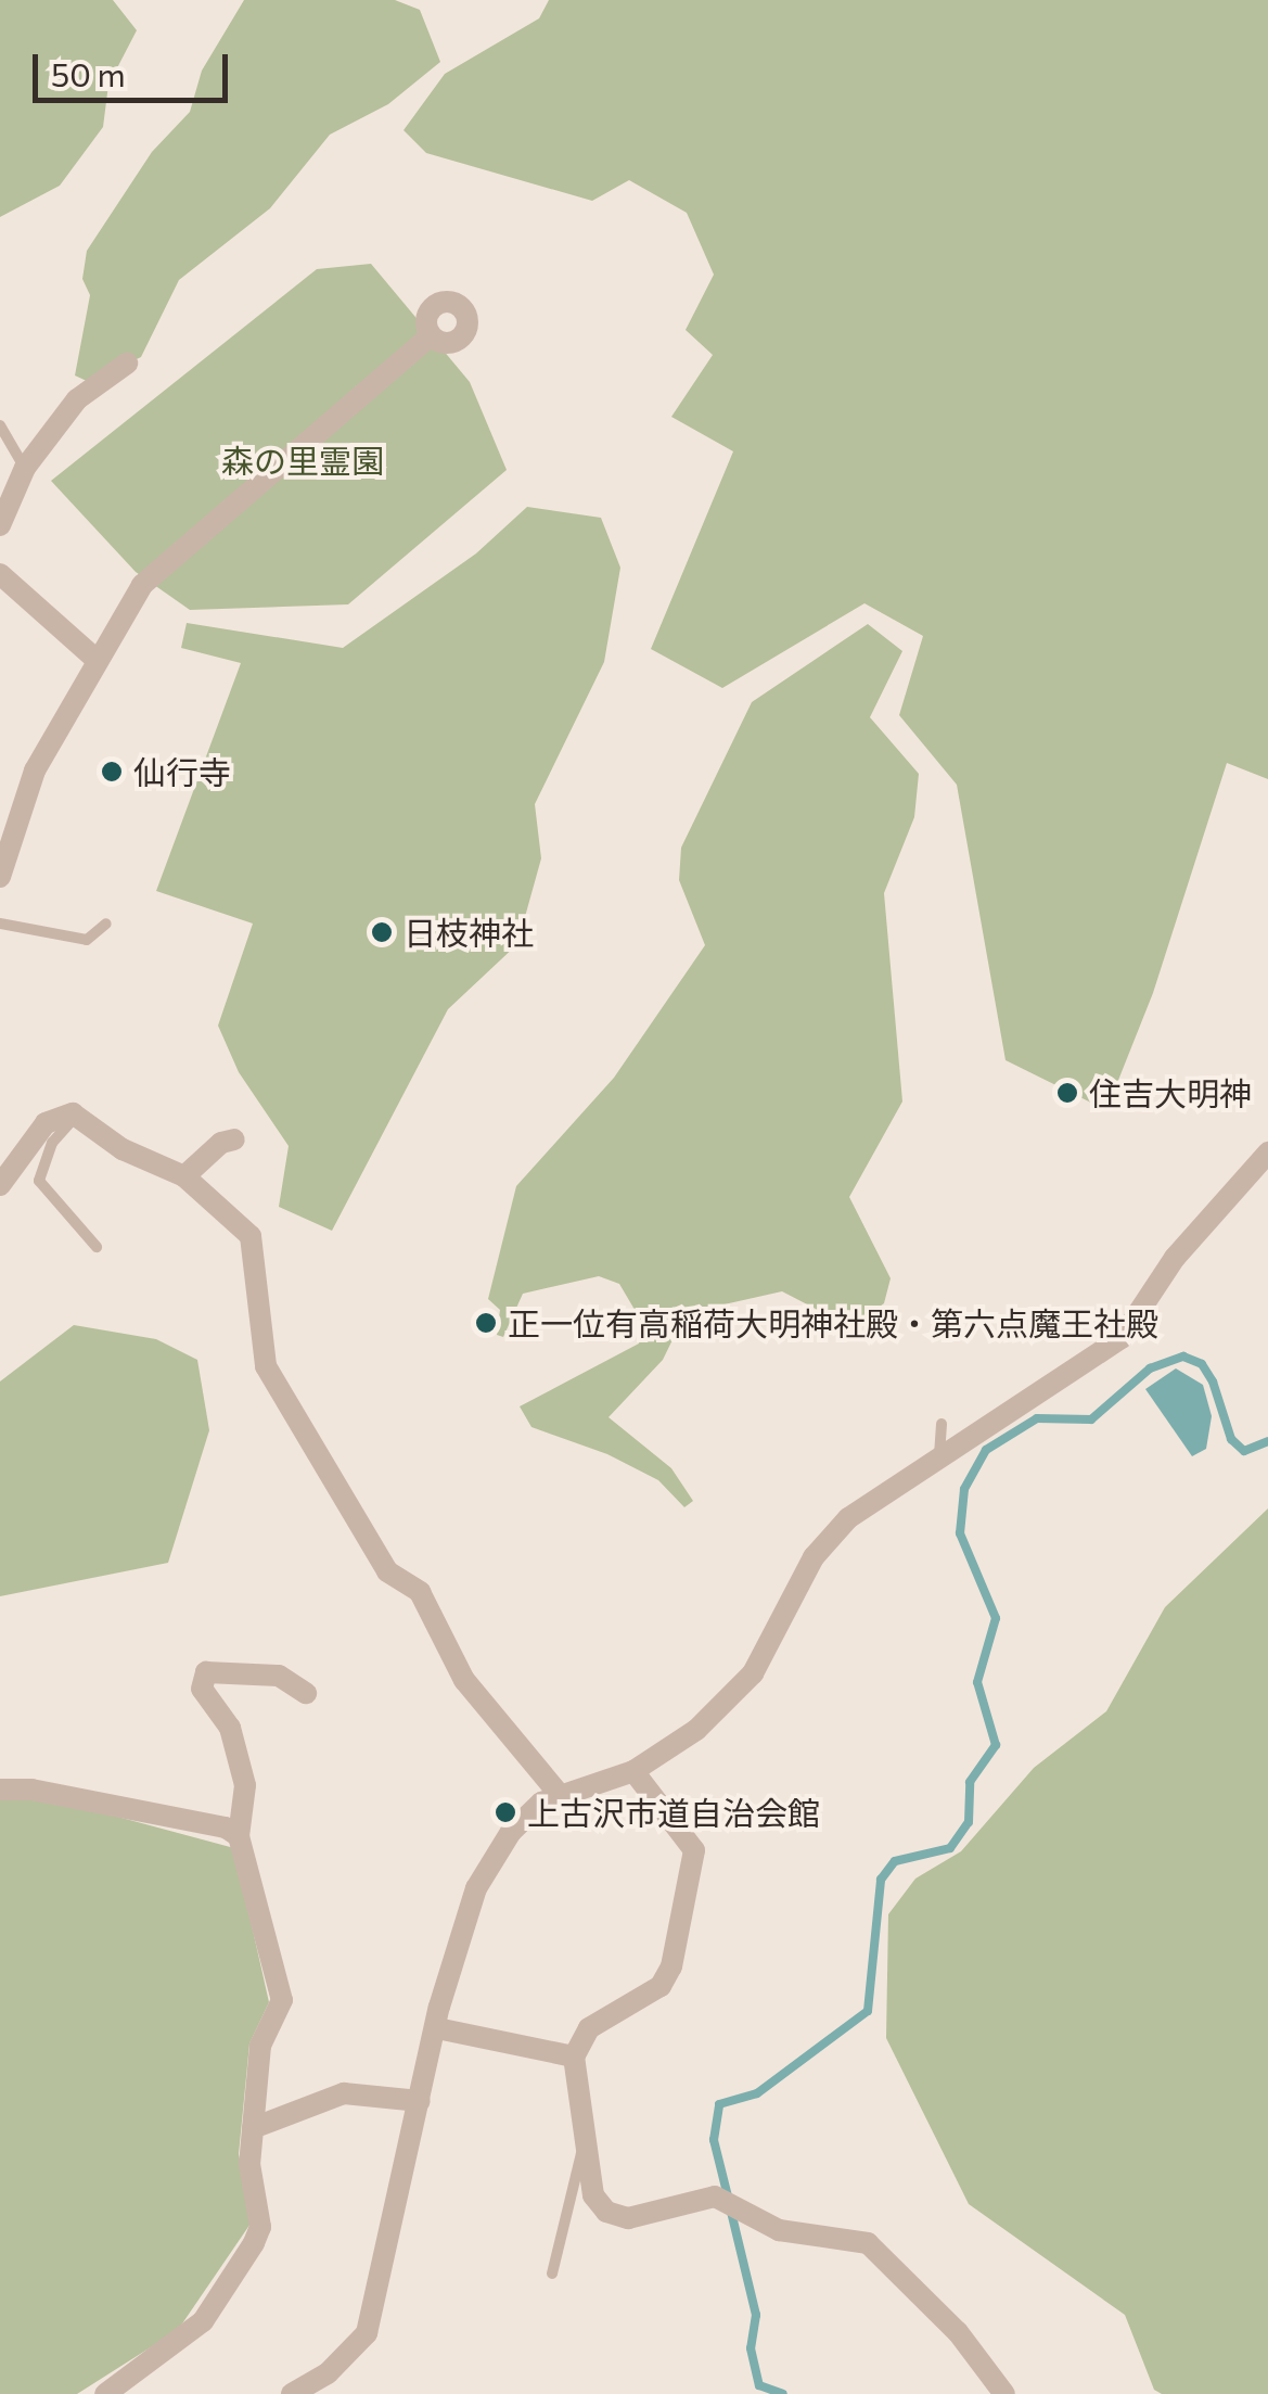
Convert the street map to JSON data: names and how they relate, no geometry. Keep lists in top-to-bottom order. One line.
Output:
{"parks":["森の里霊園"],"places":["仙行寺","日枝神社","住吉大明神","正一位有高稲荷大明神社殿・第六点魔王社殿","上古沢市道自治会館"],"scale_bar":"50 m"}
